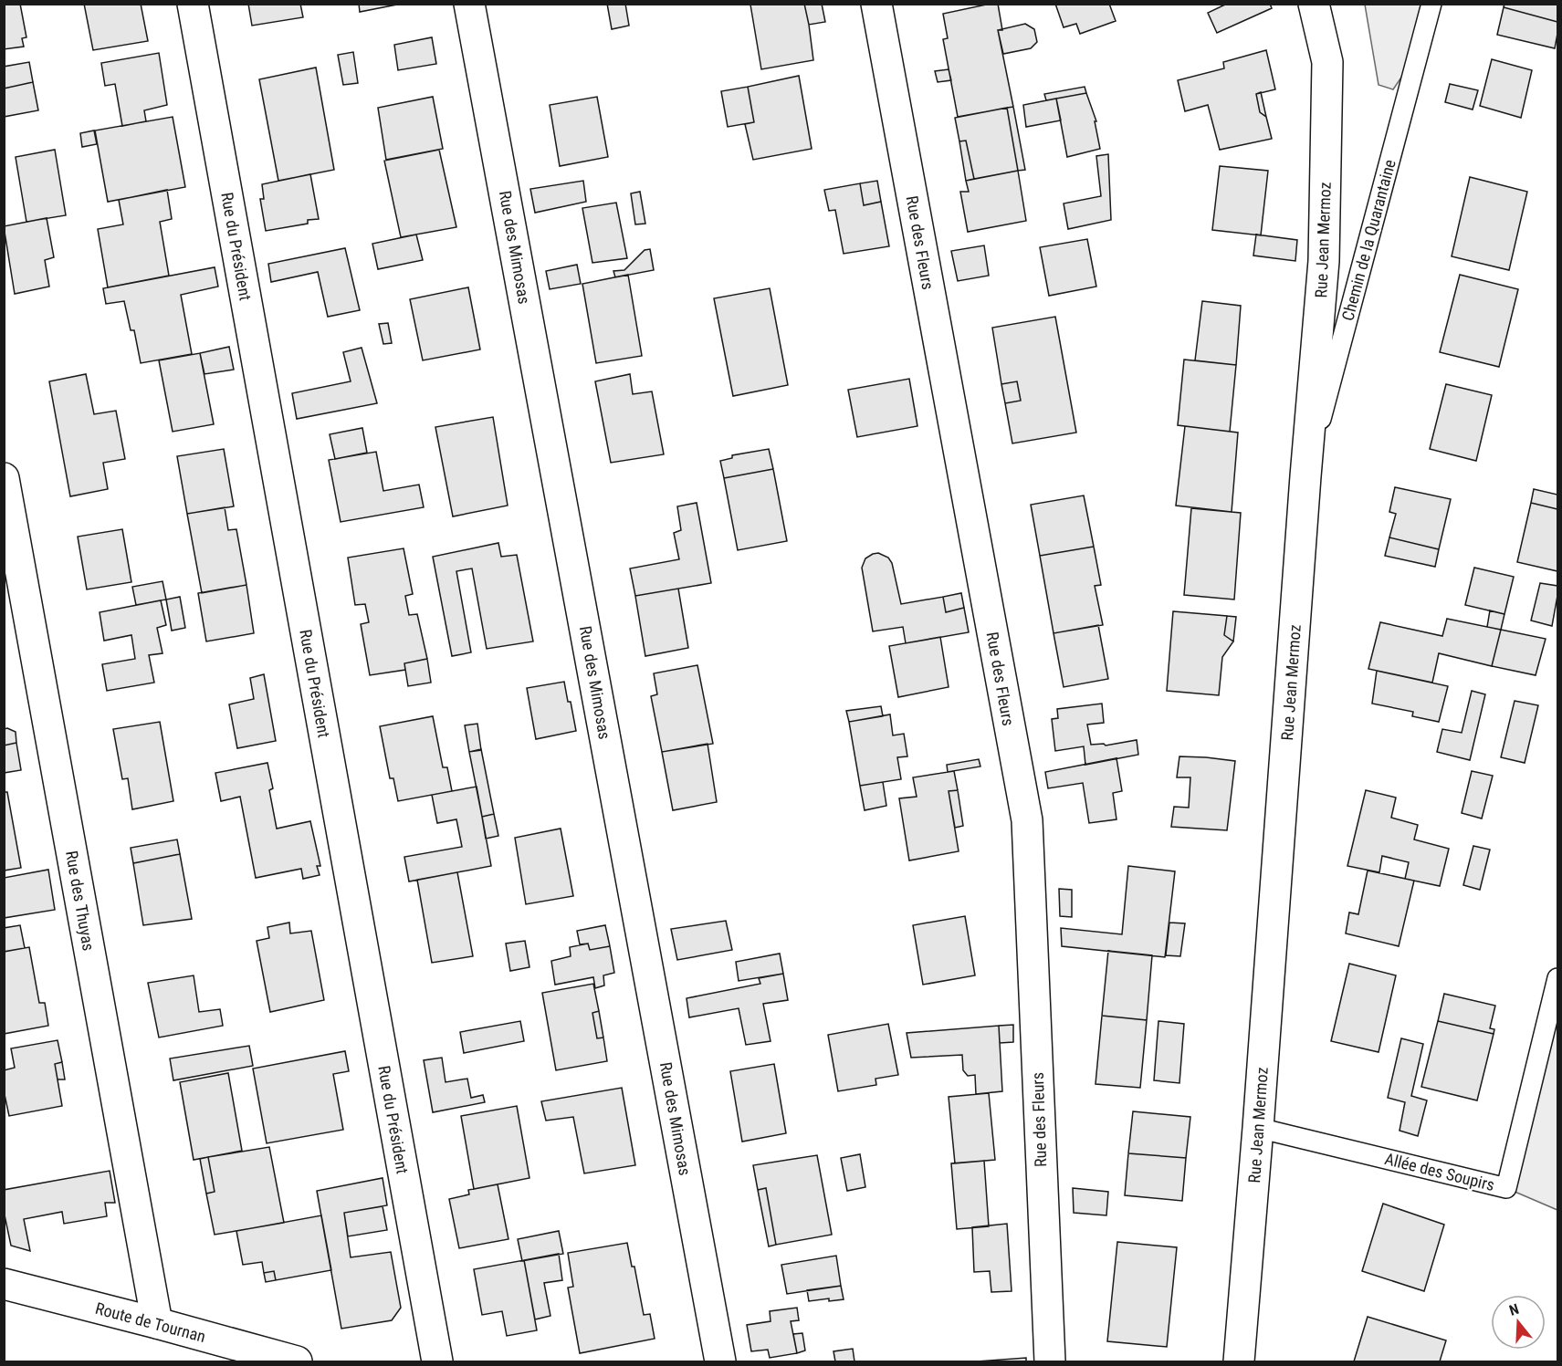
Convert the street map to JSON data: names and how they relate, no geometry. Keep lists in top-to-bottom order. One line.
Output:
{"streets":{"street":["Rue Jean Mermoz","Rue des Fleurs","Rue du Président","Rue des Mimosas","Rue des Thuyas","Route de Tournan"],"lane":["Chemin de la Quarantaine","Allée des Soupirs"]},"crossings":[["Rue Jean Mermoz","Chemin de la Quarantaine"],["Rue Jean Mermoz","Allée des Soupirs"],["Rue des Thuyas","Route de Tournan"]],"north":"top"}
